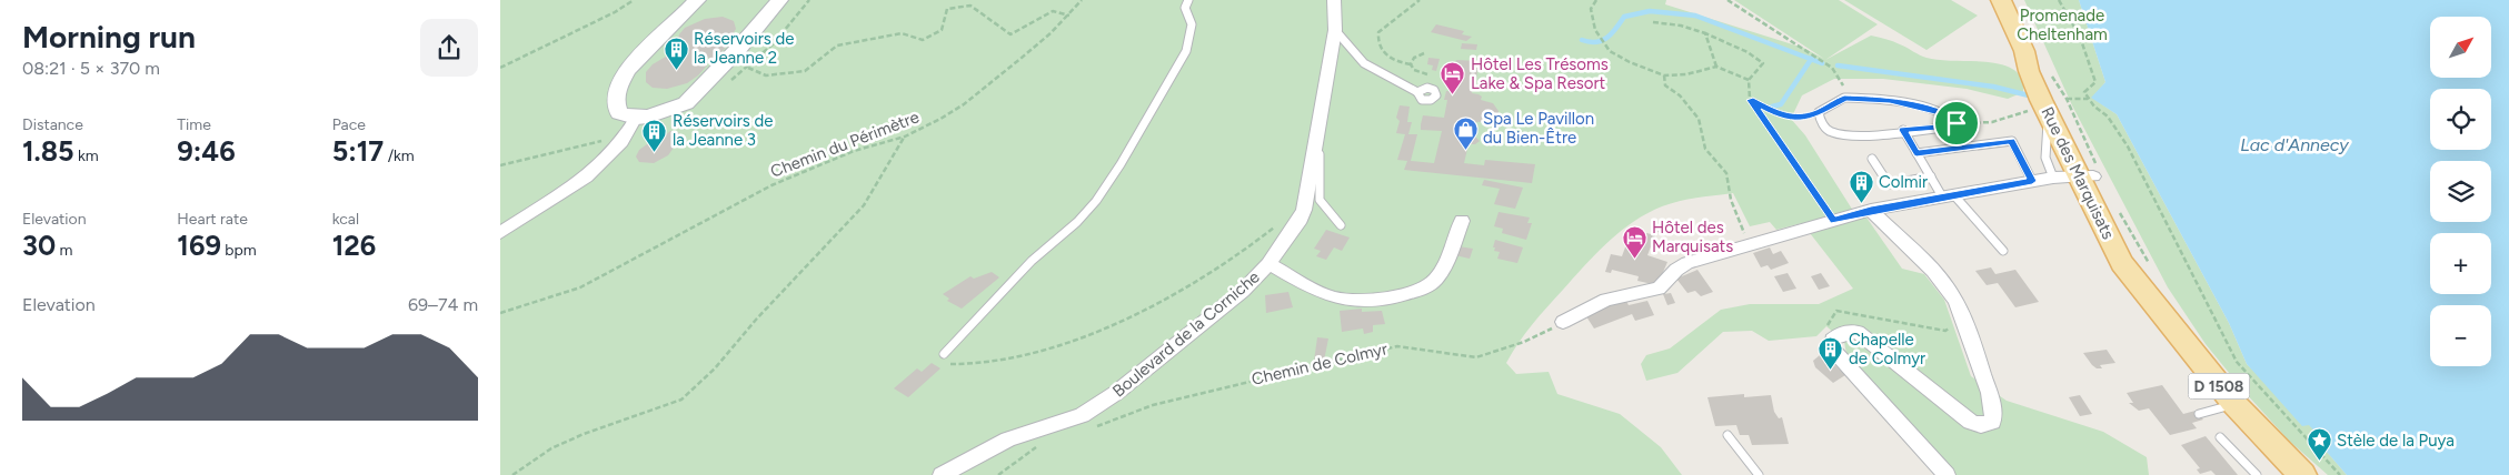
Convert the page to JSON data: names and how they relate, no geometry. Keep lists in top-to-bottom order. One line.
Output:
{"streets":{"main road":["Rue des Marquisats","D 1508"],"street":["Boulevard de la Corniche"],"path":["Chemin du Périmètre","Chemin de Colmyr"]},"water":["Lac d'Annecy"],"parks":["Promenade Cheltenham"],"places":{"building":["Réservoirs de la Jeanne 2","Réservoirs de la Jeanne 3","Colmir","Chapelle de Colmyr"],"hotel":["Hôtel Les Trésoms Lake & Spa Resort","Hôtel des Marquisats"],"shop":["Spa Le Pavillon du Bien-Être"],"place":["Stèle de la Puya"]},"north":"top right","page":{"heading":["Morning run","08:21 · 5 × 370 m"],"map_buttons":["+","−"],"stats":[["Distance","1.85 km"],["Time","9:46"],["Pace","5:17 /km"],["Elevation","30 m"],["Heart rate","169 bpm"],["kcal","126"]],"chart":["Elevation","69–74 m"]}}
